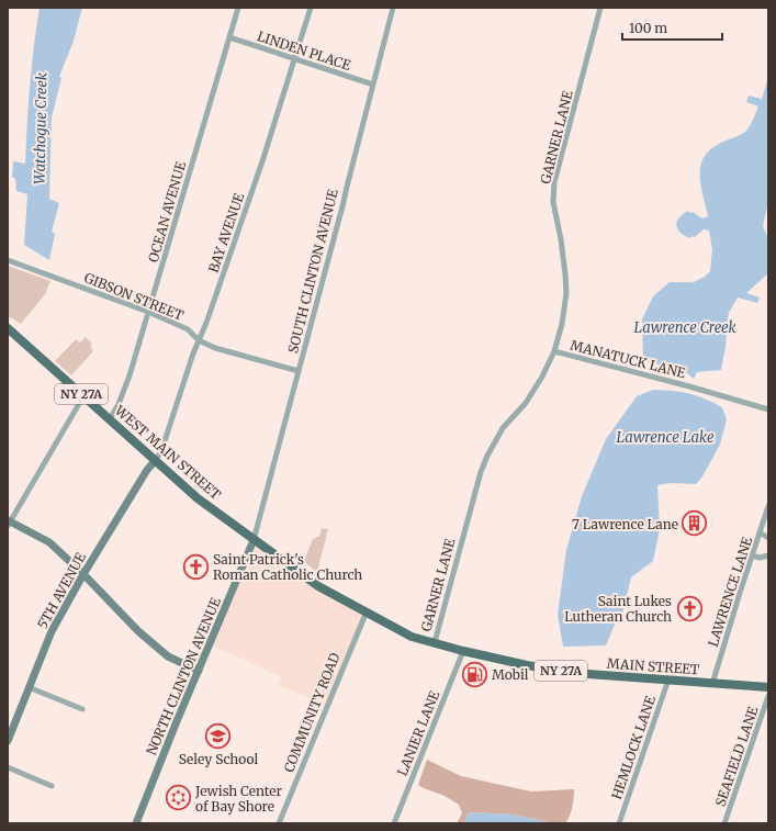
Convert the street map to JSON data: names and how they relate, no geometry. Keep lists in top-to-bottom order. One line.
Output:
{"streets":{"main road":["NY 27A","WEST MAIN STREET","5TH AVENUE","MAIN STREET","NORTH CLINTON AVENUE"],"street":["LINDEN PLACE","GARNER LANE","OCEAN AVENUE","BAY AVENUE","SOUTH CLINTON AVENUE","GIBSON STREET","MANATUCK LANE","LAWRENCE LANE","COMMUNITY ROAD","LANIER LANE","HEMLOCK LANE","SEAFIELD LANE"]},"crossings":[["LINDEN PLACE","OCEAN AVENUE"],["LINDEN PLACE","BAY AVENUE"],["LINDEN PLACE","SOUTH CLINTON AVENUE"],["GARNER LANE","MANATUCK LANE"],["GARNER LANE","MAIN STREET"],["OCEAN AVENUE","GIBSON STREET"],["OCEAN AVENUE","WEST MAIN STREET"],["BAY AVENUE","GIBSON STREET"],["BAY AVENUE","WEST MAIN STREET"],["BAY AVENUE","5TH AVENUE"],["SOUTH CLINTON AVENUE","GIBSON STREET"],["SOUTH CLINTON AVENUE","WEST MAIN STREET"],["SOUTH CLINTON AVENUE","NORTH CLINTON AVENUE"],["NY 27A","LAWRENCE LANE"],["NY 27A","MAIN STREET"],["WEST MAIN STREET","5TH AVENUE"],["WEST MAIN STREET","MAIN STREET"],["WEST MAIN STREET","NORTH CLINTON AVENUE"],["WEST MAIN STREET","COMMUNITY ROAD"],["LAWRENCE LANE","MAIN STREET"],["MAIN STREET","LANIER LANE"],["MAIN STREET","HEMLOCK LANE"]],"water":["Watchogue Creek","Lawrence Creek","Lawrence Lake"],"places":{"building":["7 Lawrence Lane"],"church":["Saint Patrick's Roman Catholic Church","Saint Lukes Lutheran Church"],"fuel station":["Mobil"],"school or university":["Seley School"],"synagogue":["Jewish Center of Bay Shore"]},"scale_bar":"100 m"}
